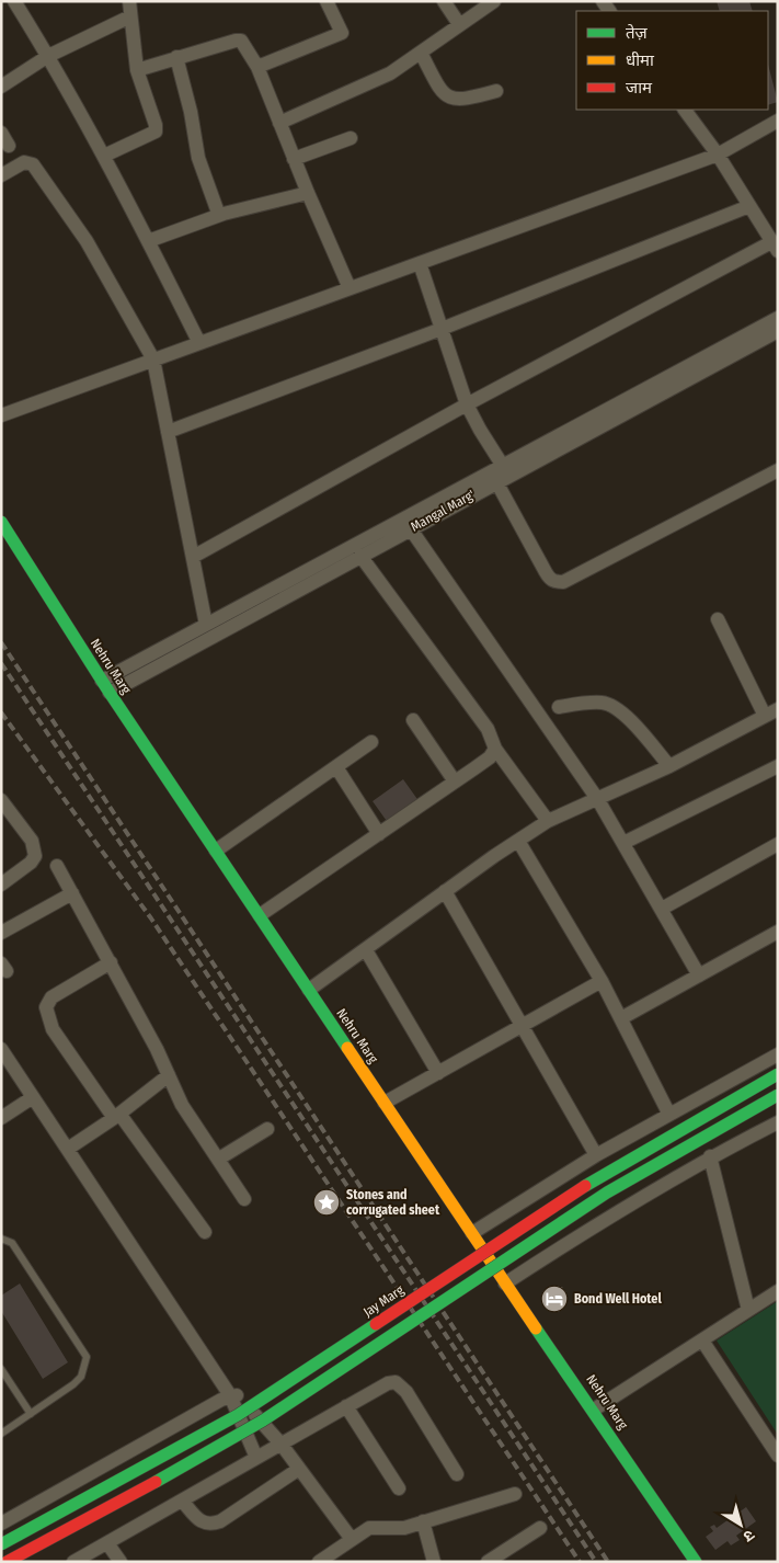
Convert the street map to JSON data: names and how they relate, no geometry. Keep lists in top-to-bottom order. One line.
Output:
{"streets":{"main road":["Nehru Marg","Jay Marg"],"street":["Mangal Marg'"]},"crossings":[["Mangal Marg'","Nehru Marg"]],"places":{"place":["Stones and corrugated sheet"],"hotel":["Bond Well Hotel"]},"legend":["तेज़","धीमा","जाम"],"north":"bottom right"}
